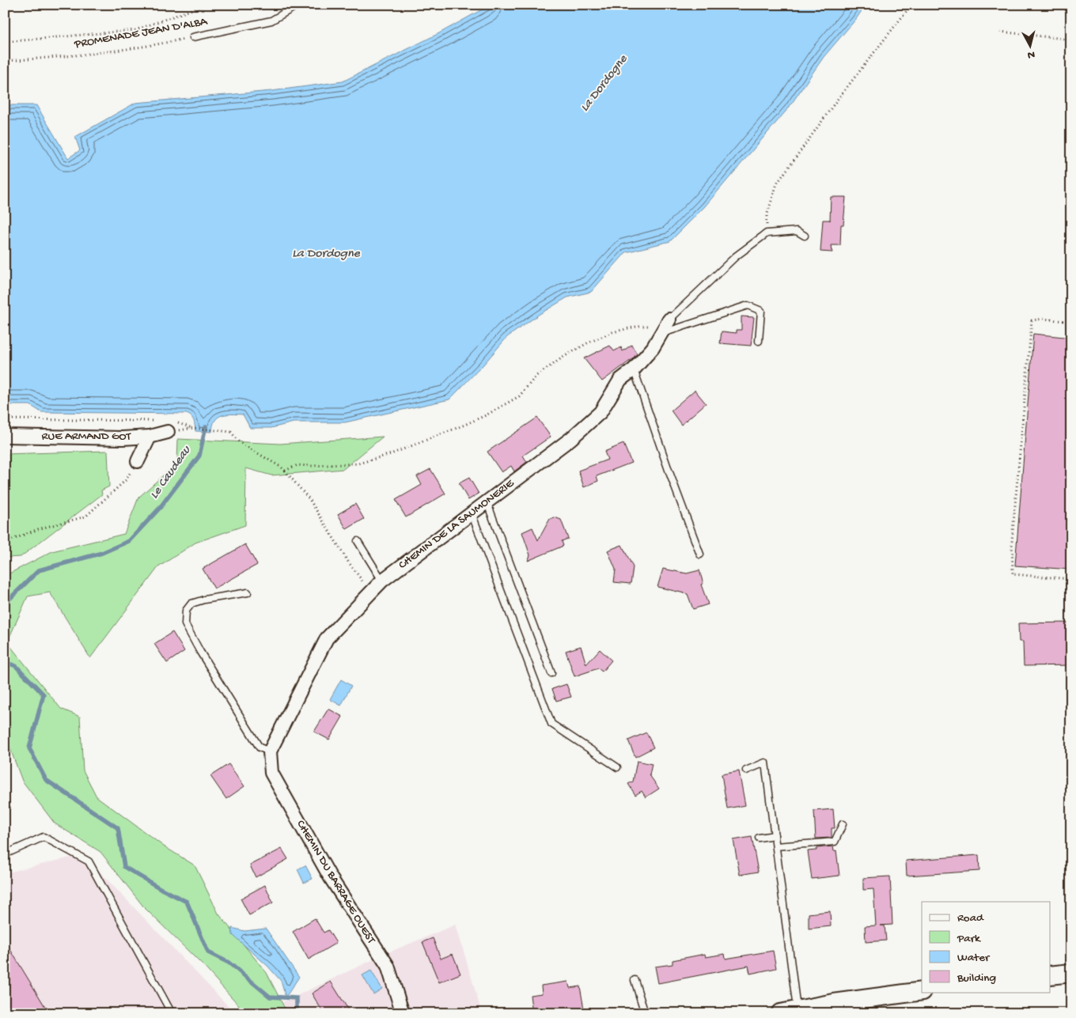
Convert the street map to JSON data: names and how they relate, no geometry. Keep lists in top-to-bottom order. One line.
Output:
{"streets":{"street":["RUE ARMAND GOT","CHEMIN DE LA SAUMONERIE","CHEMIN DU BARRAGE OUEST"],"lane":["PROMENADE JEAN D'ALBA"]},"crossings":[["CHEMIN DE LA SAUMONERIE","CHEMIN DU BARRAGE OUEST"]],"water":["La Dordogne","Le Caudeau"],"legend":["Road","Park","Water","Building"],"north":"bottom"}
